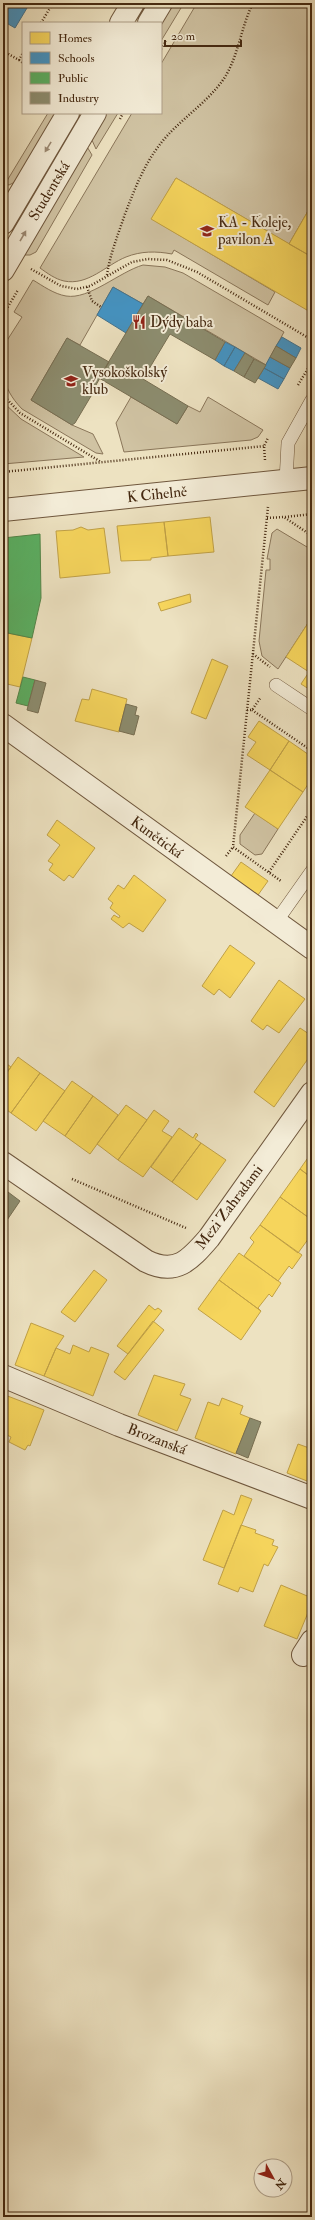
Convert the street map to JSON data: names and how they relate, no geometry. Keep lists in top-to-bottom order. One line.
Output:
{"streets":{"street":["Studentská","K Cihelně","Kunětická","Mezi Zahradami","Brozanská"]},"places":{"school or university":["KA - Koleje, pavilon A","Vysokoškolský klub"],"restaurant":["Dýdy baba"]},"legend":["Homes","Schools","Public","Industry"],"scale_bar":"20 m","north":"bottom right"}
